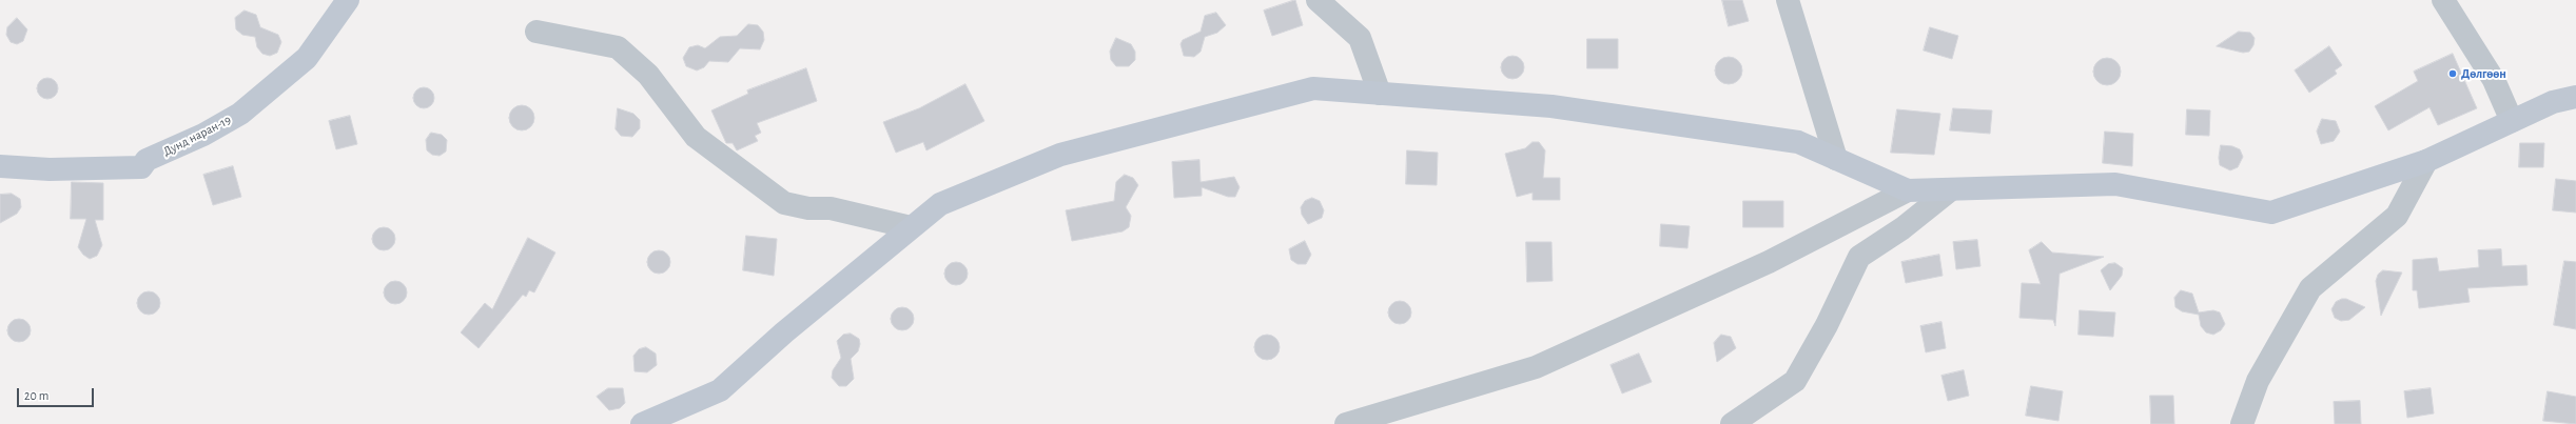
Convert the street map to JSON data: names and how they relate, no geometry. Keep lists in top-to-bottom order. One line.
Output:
{"streets":{"street":["Дунд наран-19"]},"places":["Дөлгөөн"],"scale_bar":"20 m"}
